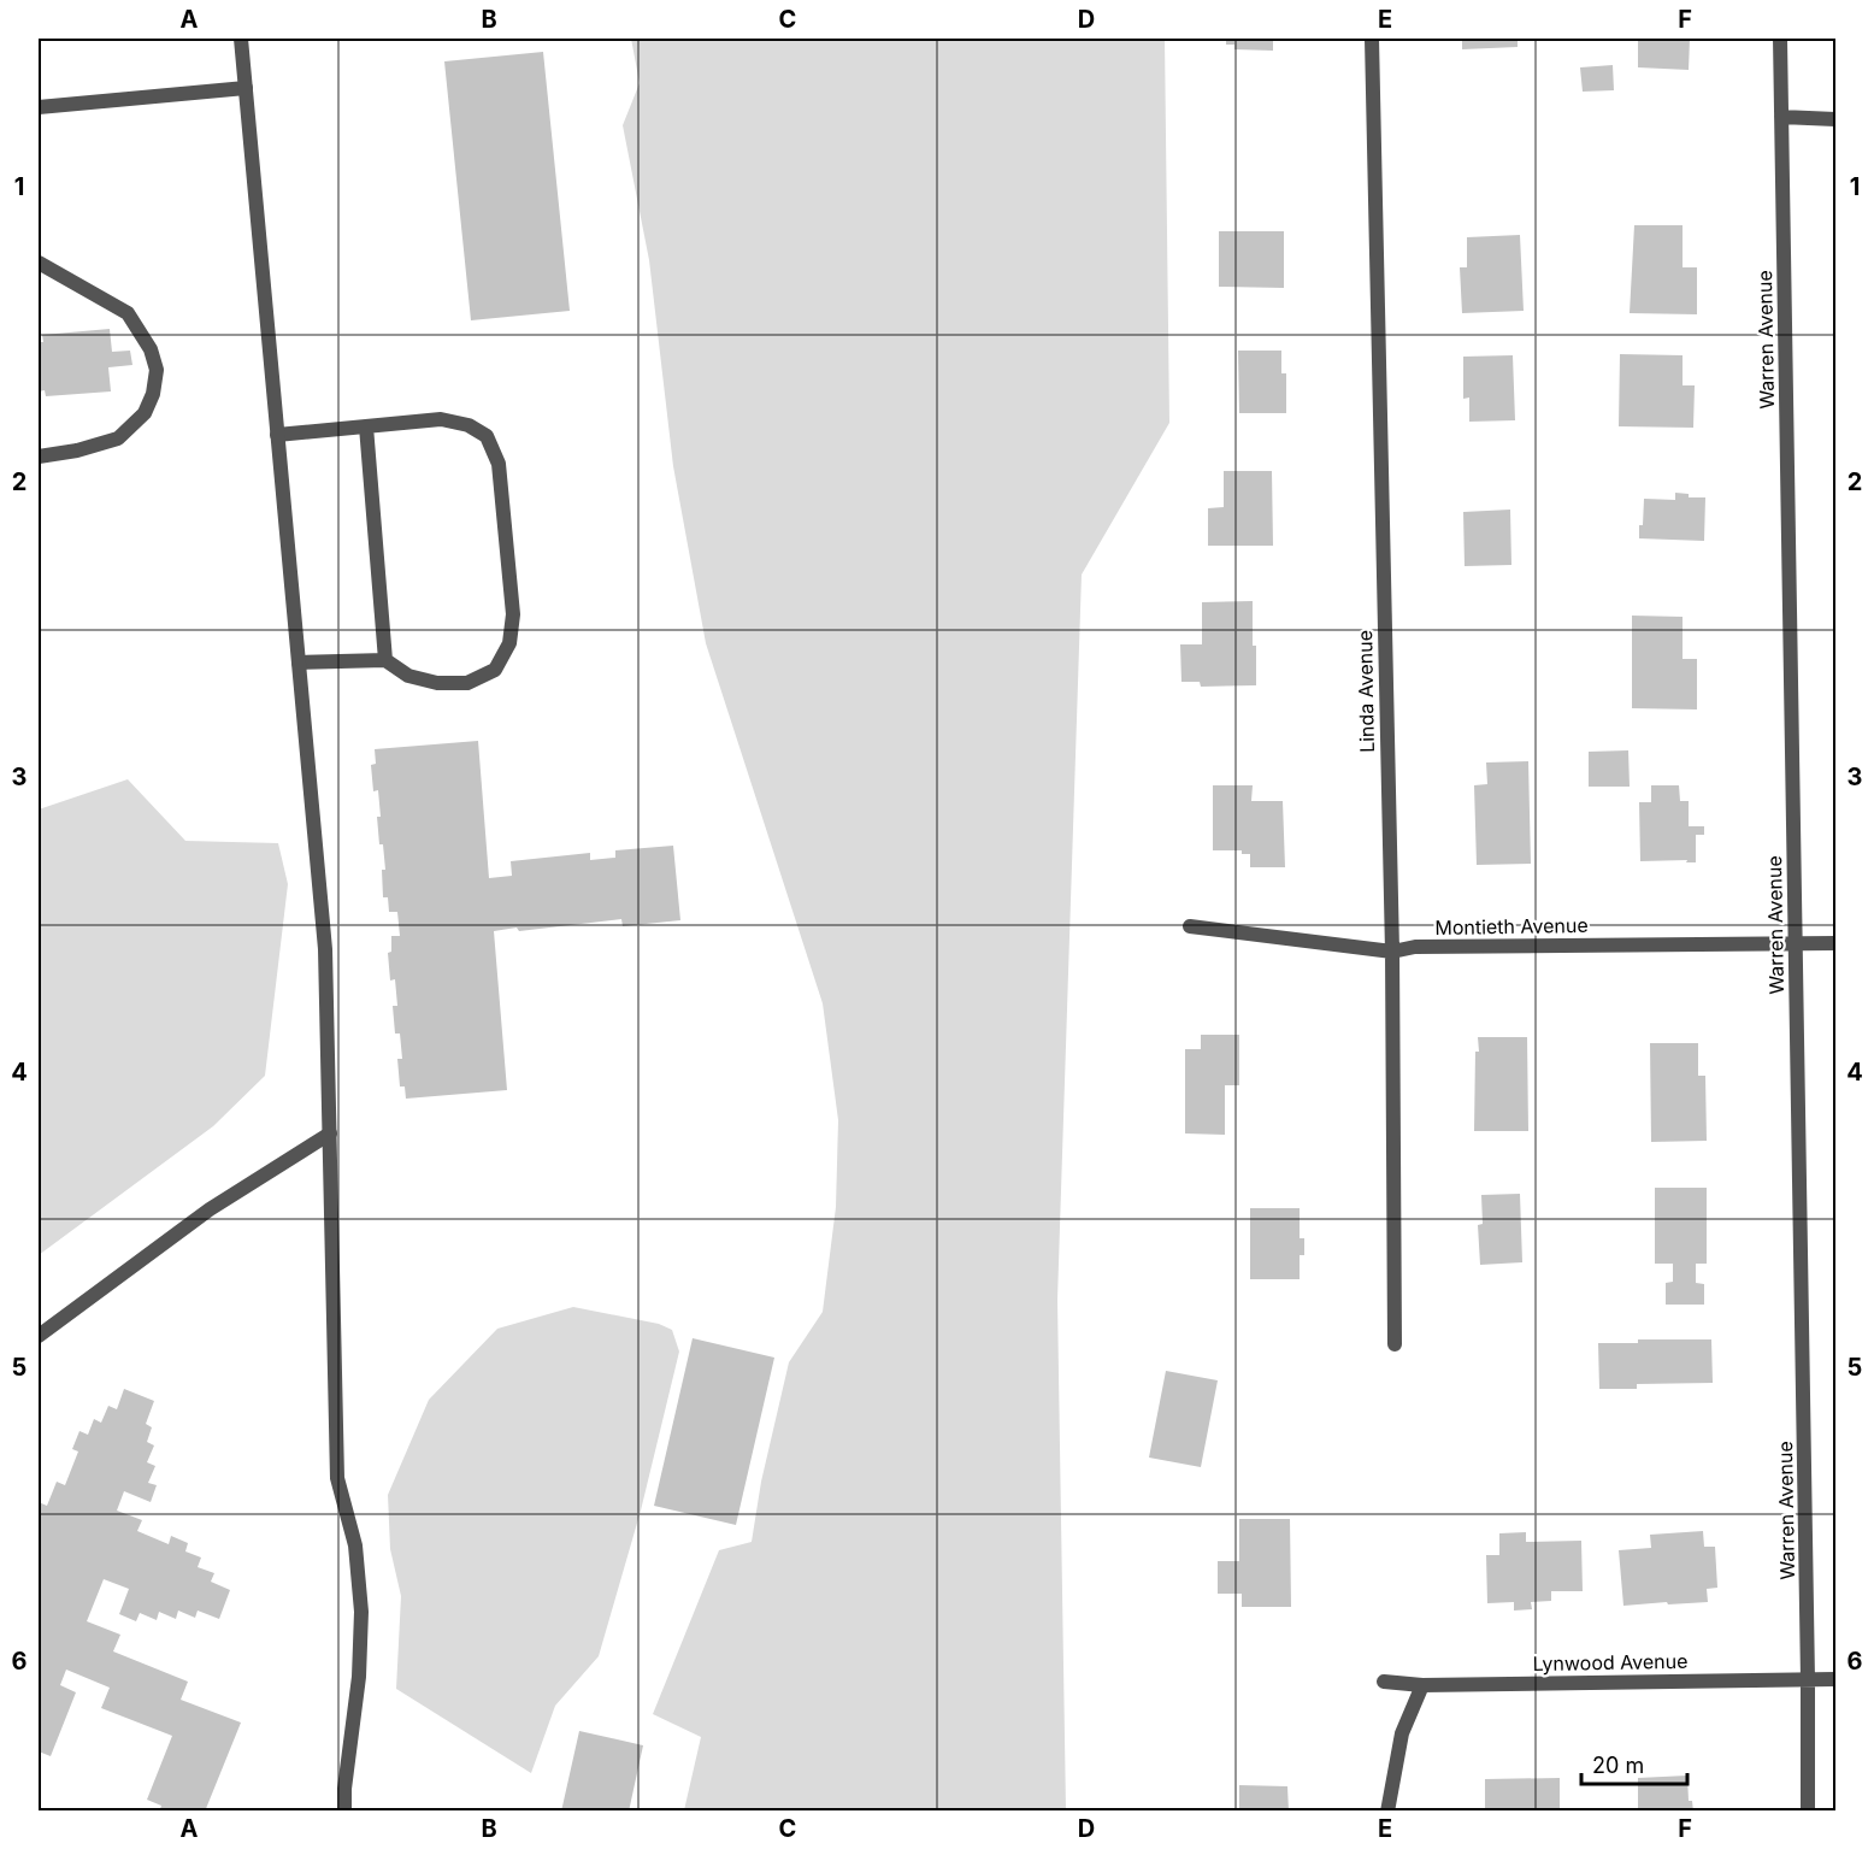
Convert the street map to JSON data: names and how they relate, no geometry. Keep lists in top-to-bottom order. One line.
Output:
{"streets":{"street":["Warren Avenue","Linda Avenue","Montieth Avenue","Lynwood Avenue"]},"crossings":[["Warren Avenue","Montieth Avenue"],["Warren Avenue","Lynwood Avenue"],["Linda Avenue","Montieth Avenue"]],"scale_bar":"20 m","grid":{"columns":["A","B","C","D","E","F"],"rows":["1","2","3","4","5","6"]}}
